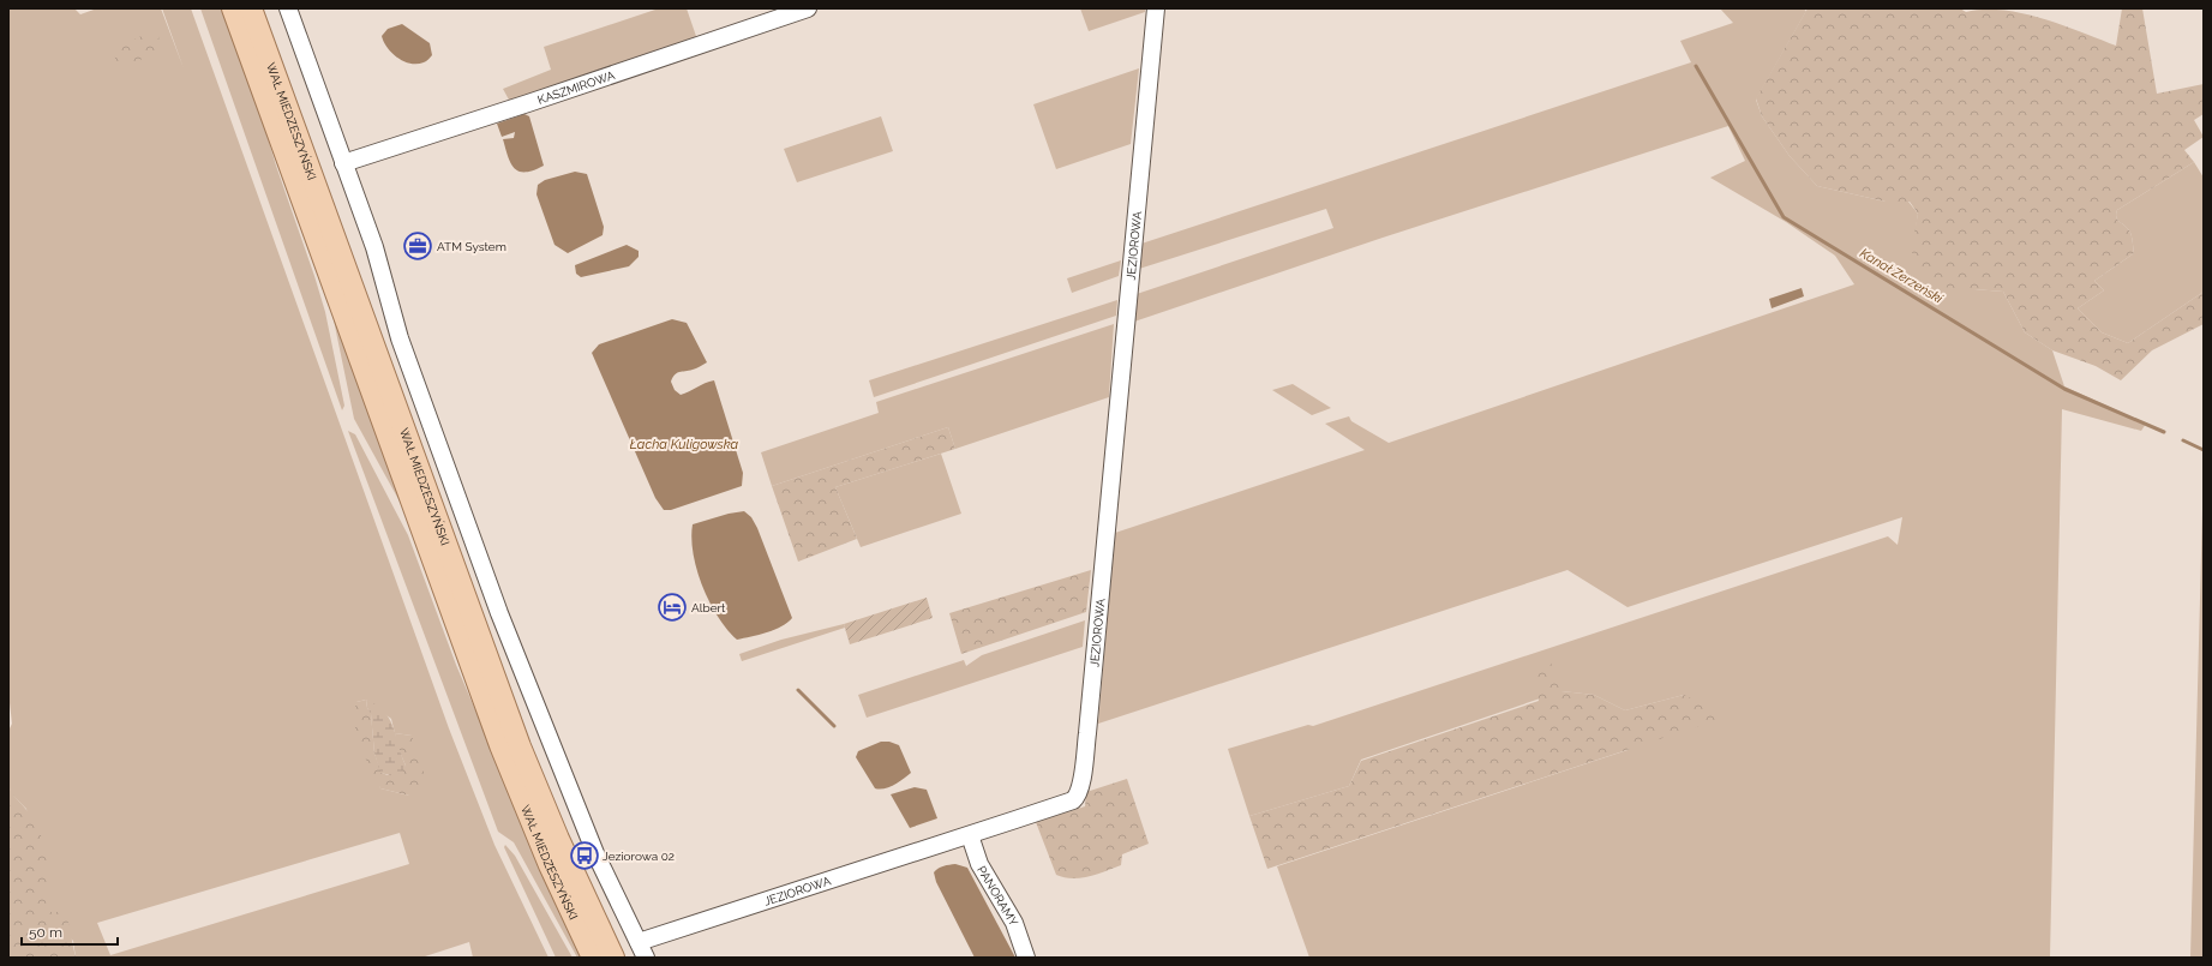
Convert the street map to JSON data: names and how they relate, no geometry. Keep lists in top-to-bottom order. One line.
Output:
{"streets":{"main road":["WAŁ MIEDZESZYŃSKI"],"street":["KASZMIROWA","JEZIOROWA","PANORAMY"]},"crossings":[["JEZIOROWA","PANORAMY"]],"water":["Kanał Zerzeński","Łacha Kuligowska"],"places":{"office":["ATM System"],"hotel":["Albert"],"bus stop":["Jeziorowa 02"]},"scale_bar":"50 m"}
